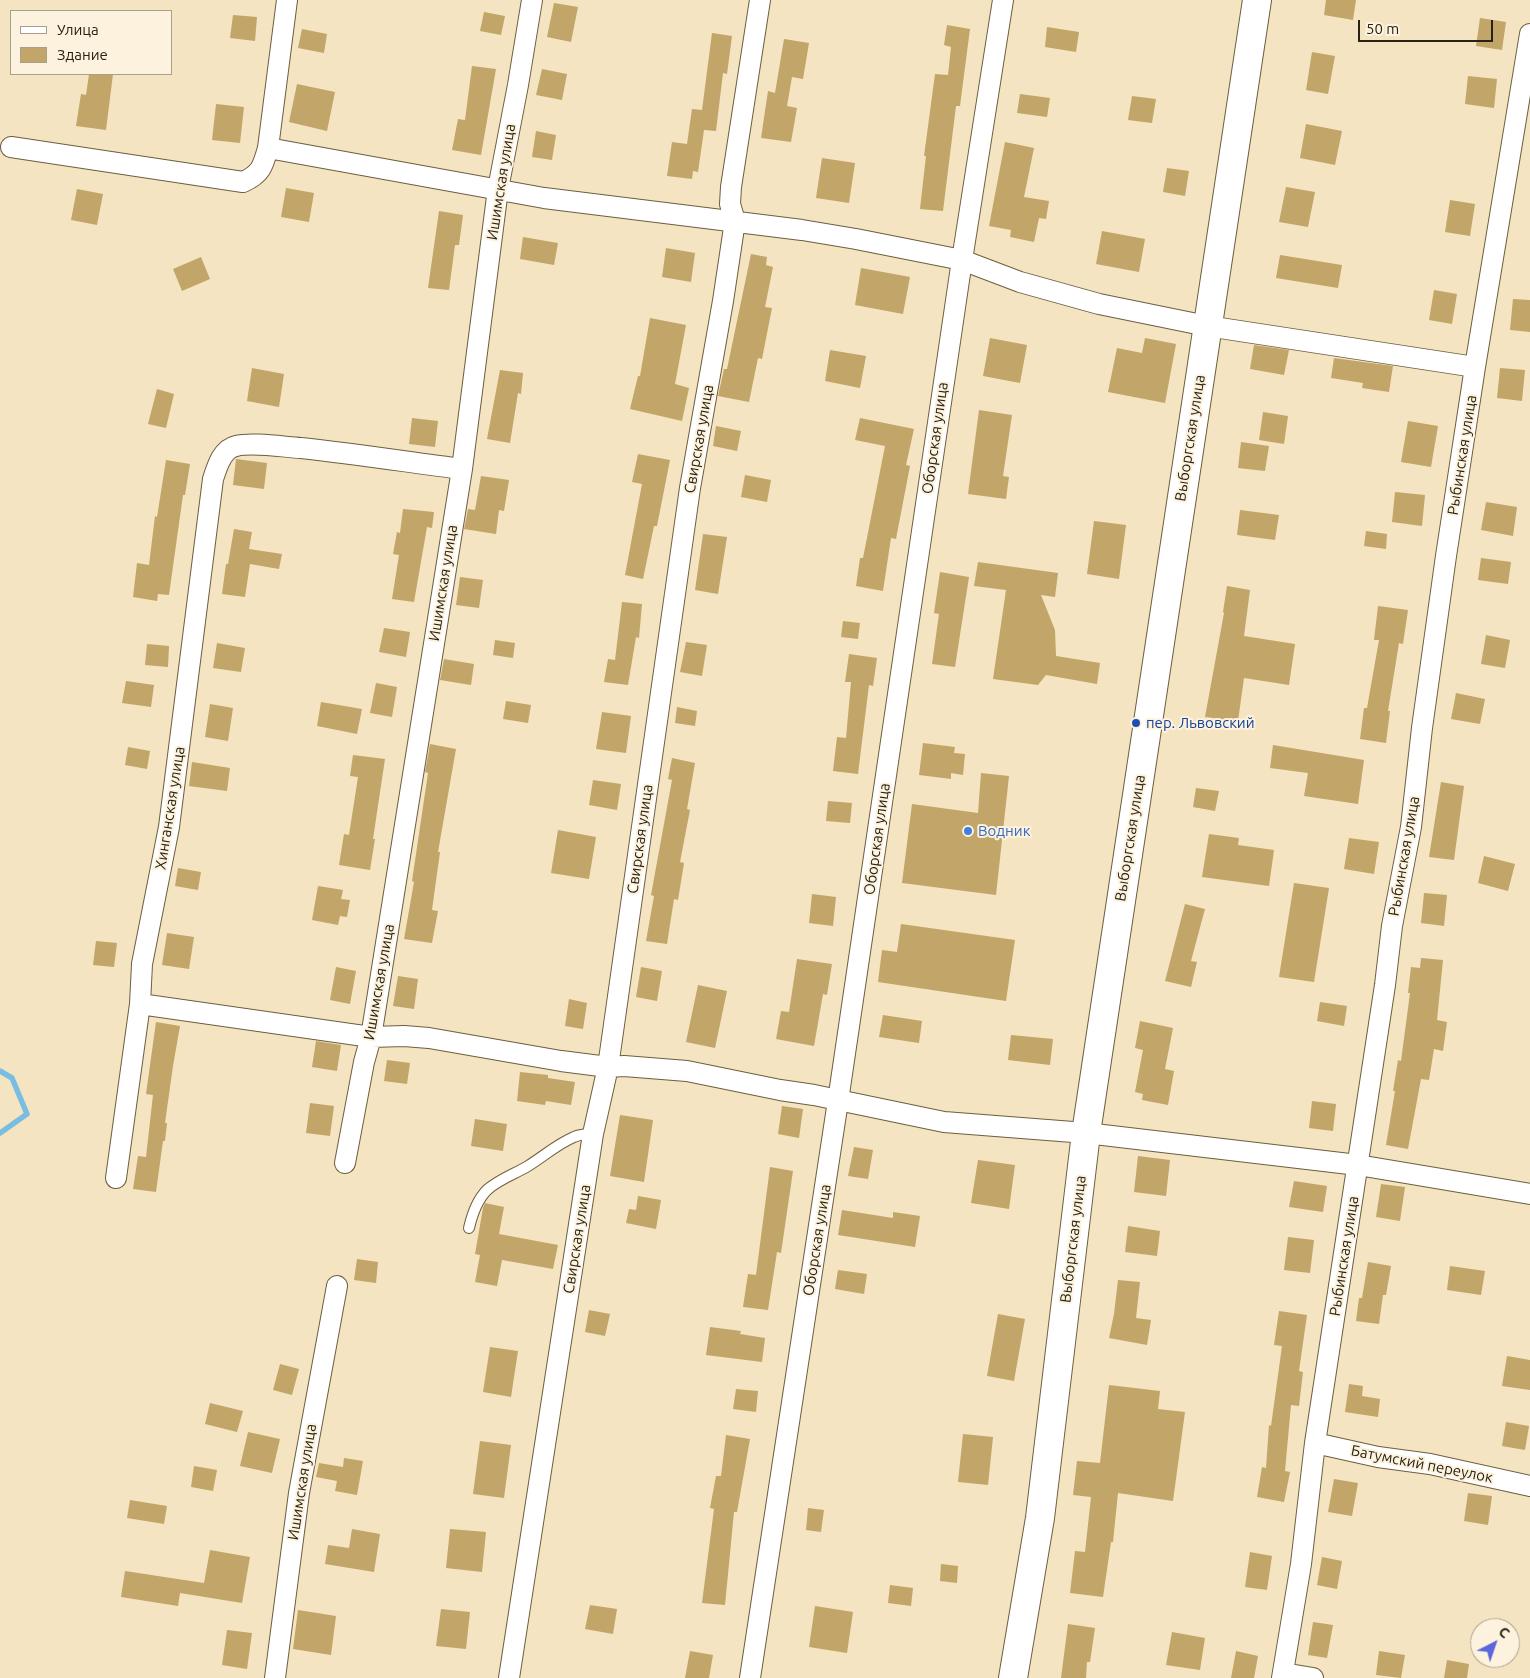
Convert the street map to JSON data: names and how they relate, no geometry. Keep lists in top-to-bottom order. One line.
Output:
{"streets":{"street":["Ишимская улица","Оборская улица","Выборгская улица","Свирская улица","Рыбинская улица","Хинганская улица","Батумский переулок"]},"crossings":[["Ишимская улица","Хинганская улица"],["Рыбинская улица","Батумский переулок"]],"places":["пер. Львовский","Водник"],"legend":["Улица","Здание"],"scale_bar":"50 m","north":"top right"}
